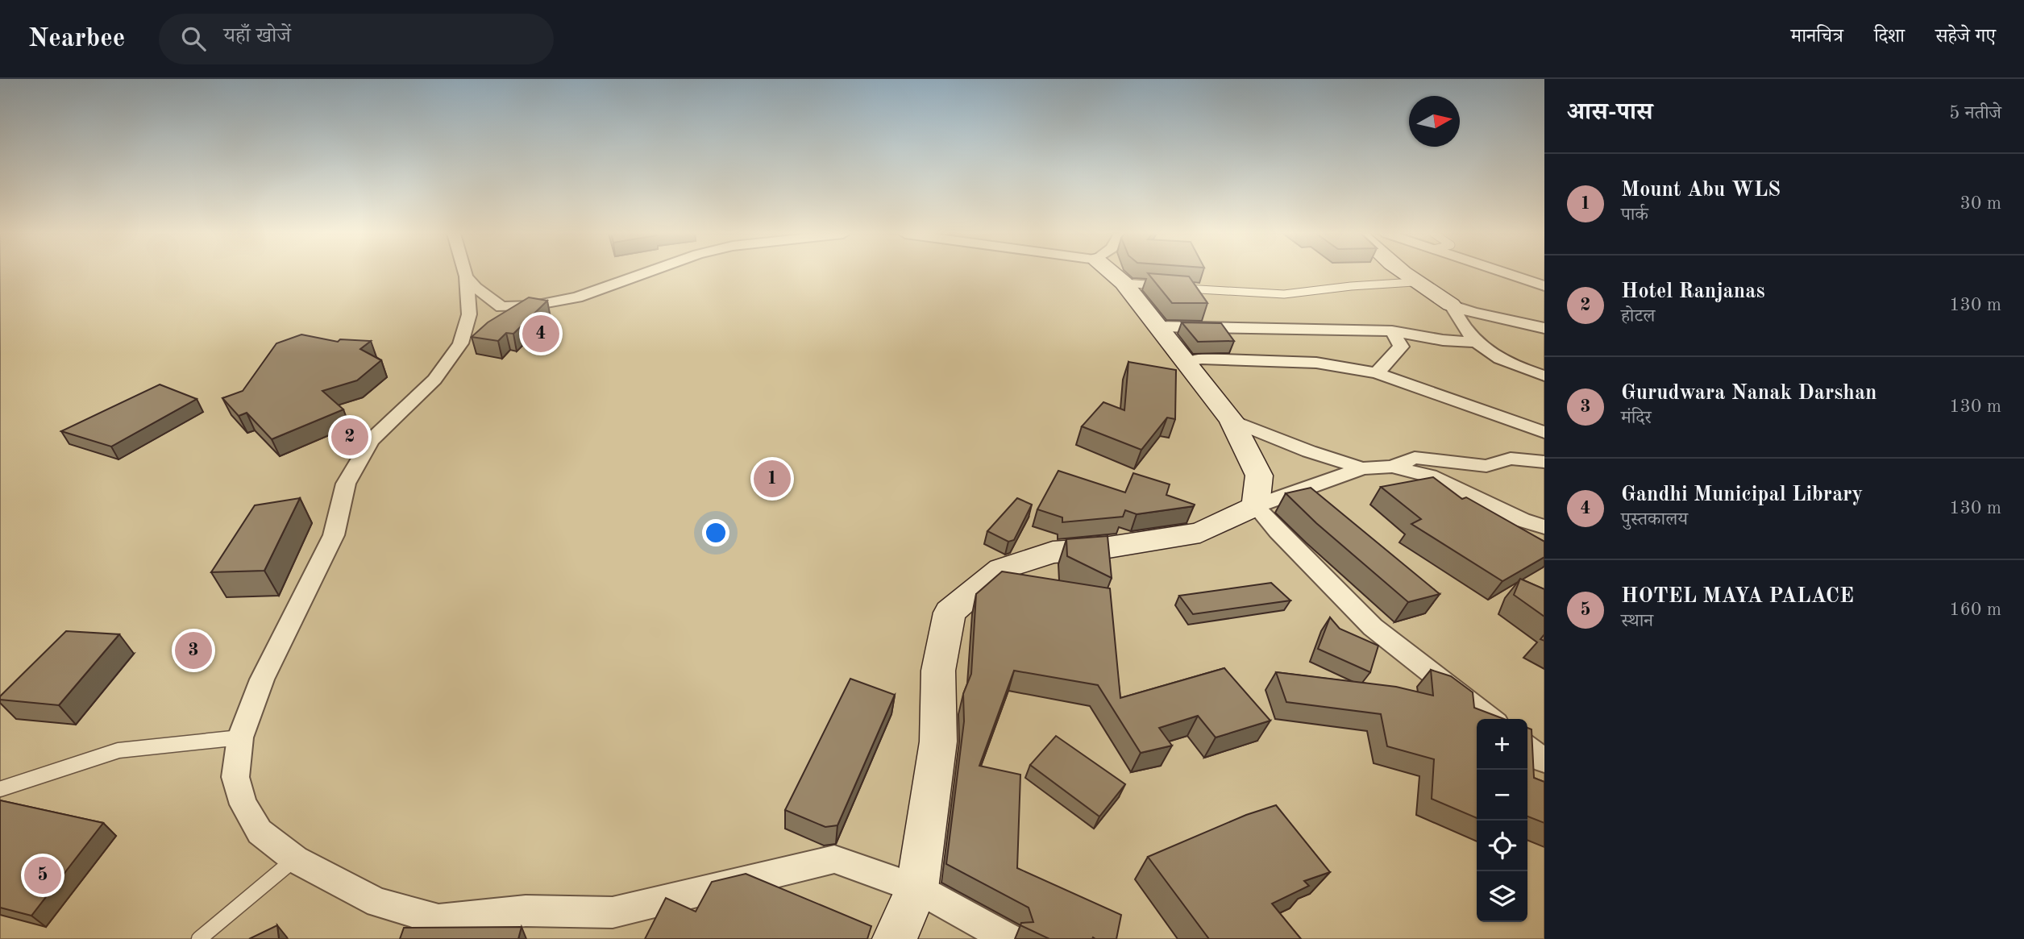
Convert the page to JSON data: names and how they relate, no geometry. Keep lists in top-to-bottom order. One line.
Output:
{"north":"right","page":{"header":"Nearbee","search":"यहाँ खोजें","nav":["मानचित्र","दिशा","सहेजे गए"],"heading":["आस-पास","5 नतीजे"],"list":[{"mark":"1","name":"Mount Abu WLS","note":"पार्क","value":"30 m"},{"mark":"2","name":"Hotel Ranjanas","note":"होटल","value":"130 m"},{"mark":"3","name":"Gurudwara Nanak Darshan","note":"मंदिर","value":"130 m"},{"mark":"4","name":"Gandhi Municipal Library","note":"पुस्तकालय","value":"130 m"},{"mark":"5","name":"HOTEL MAYA PALACE","note":"स्थान","value":"160 m"}],"pins":["4","2","1","3","5"],"map_buttons":["+","−"]}}
